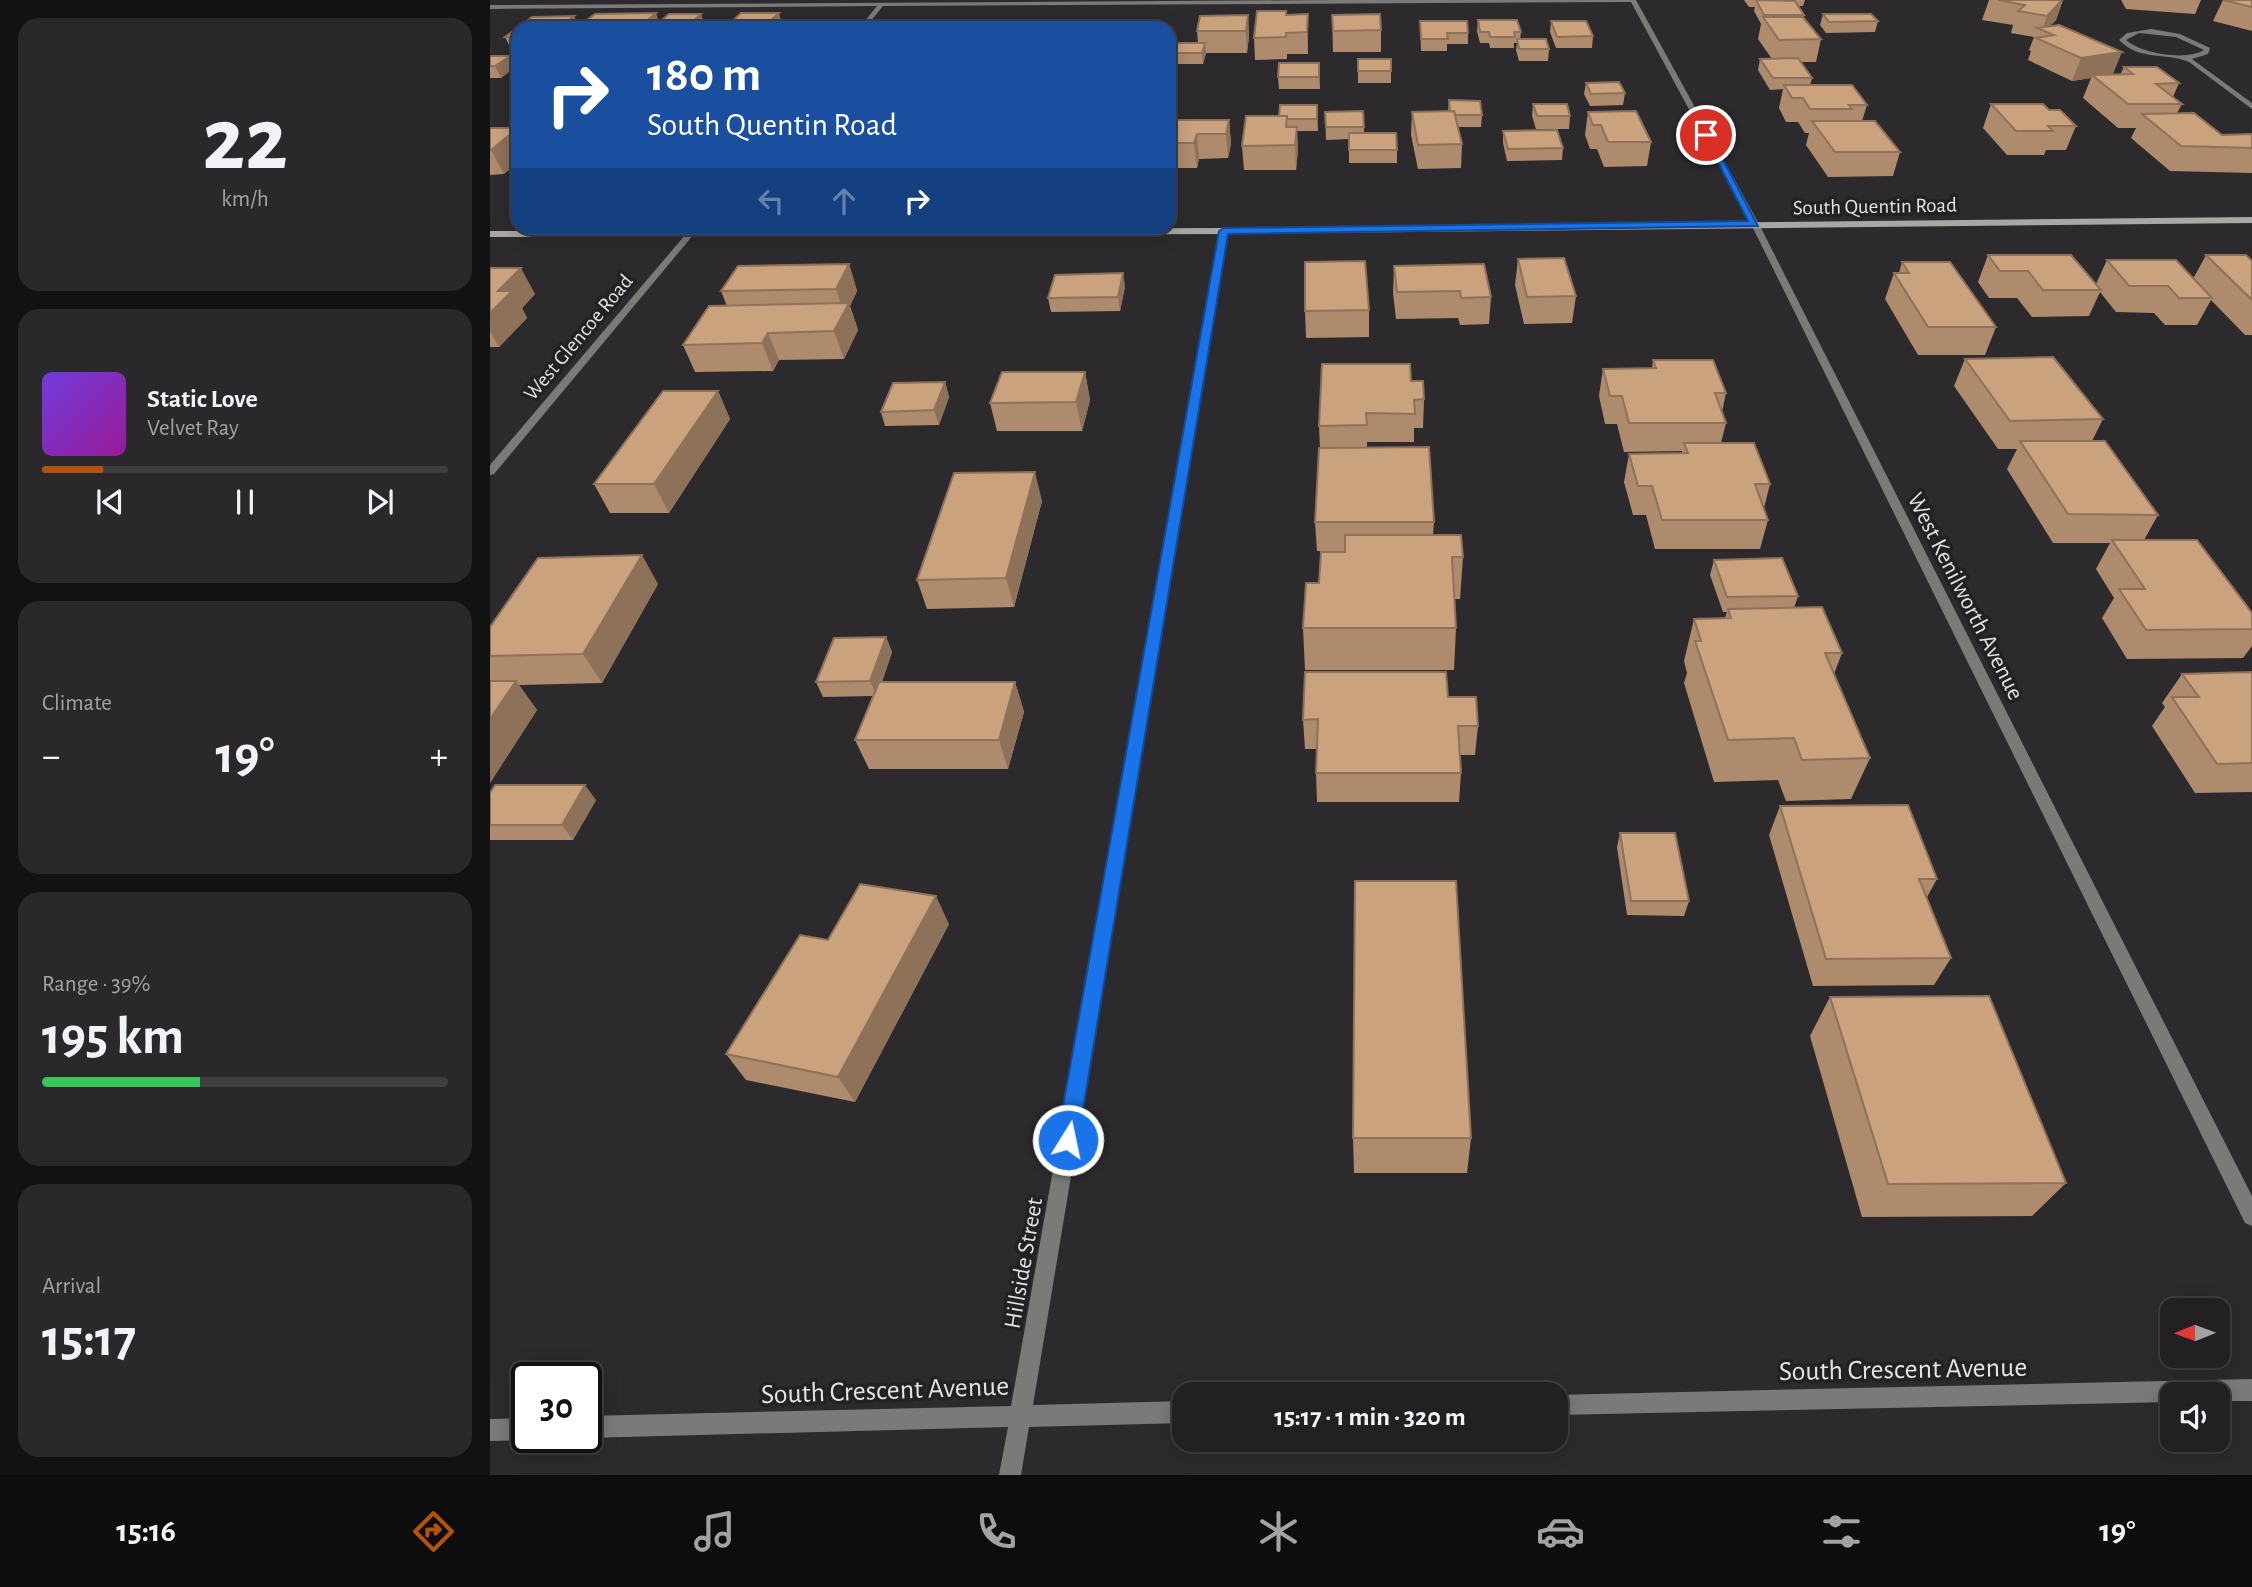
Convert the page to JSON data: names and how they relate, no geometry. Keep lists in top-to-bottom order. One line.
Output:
{"streets":{"main road":["South Quentin Road"],"street":["West Glencoe Road","West Kenilworth Avenue","Hillside Street","South Crescent Avenue"]},"crossings":[["South Quentin Road","West Kenilworth Avenue"],["South Quentin Road","Hillside Street"],["Hillside Street","South Crescent Avenue"]],"north":"left","page":{"tile":[["22","km/h"],"Climate",["Range · 39%","195 km"],["Arrival","15:17"]],"turn":["180 m","South Quentin Road"],"song":["Static Love","Velvet Ray"],"heat":["−","19°","+"],"limit":"30","trip":"15:17 · 1 min · 320 m","tabs":["15:16","19°"]}}
